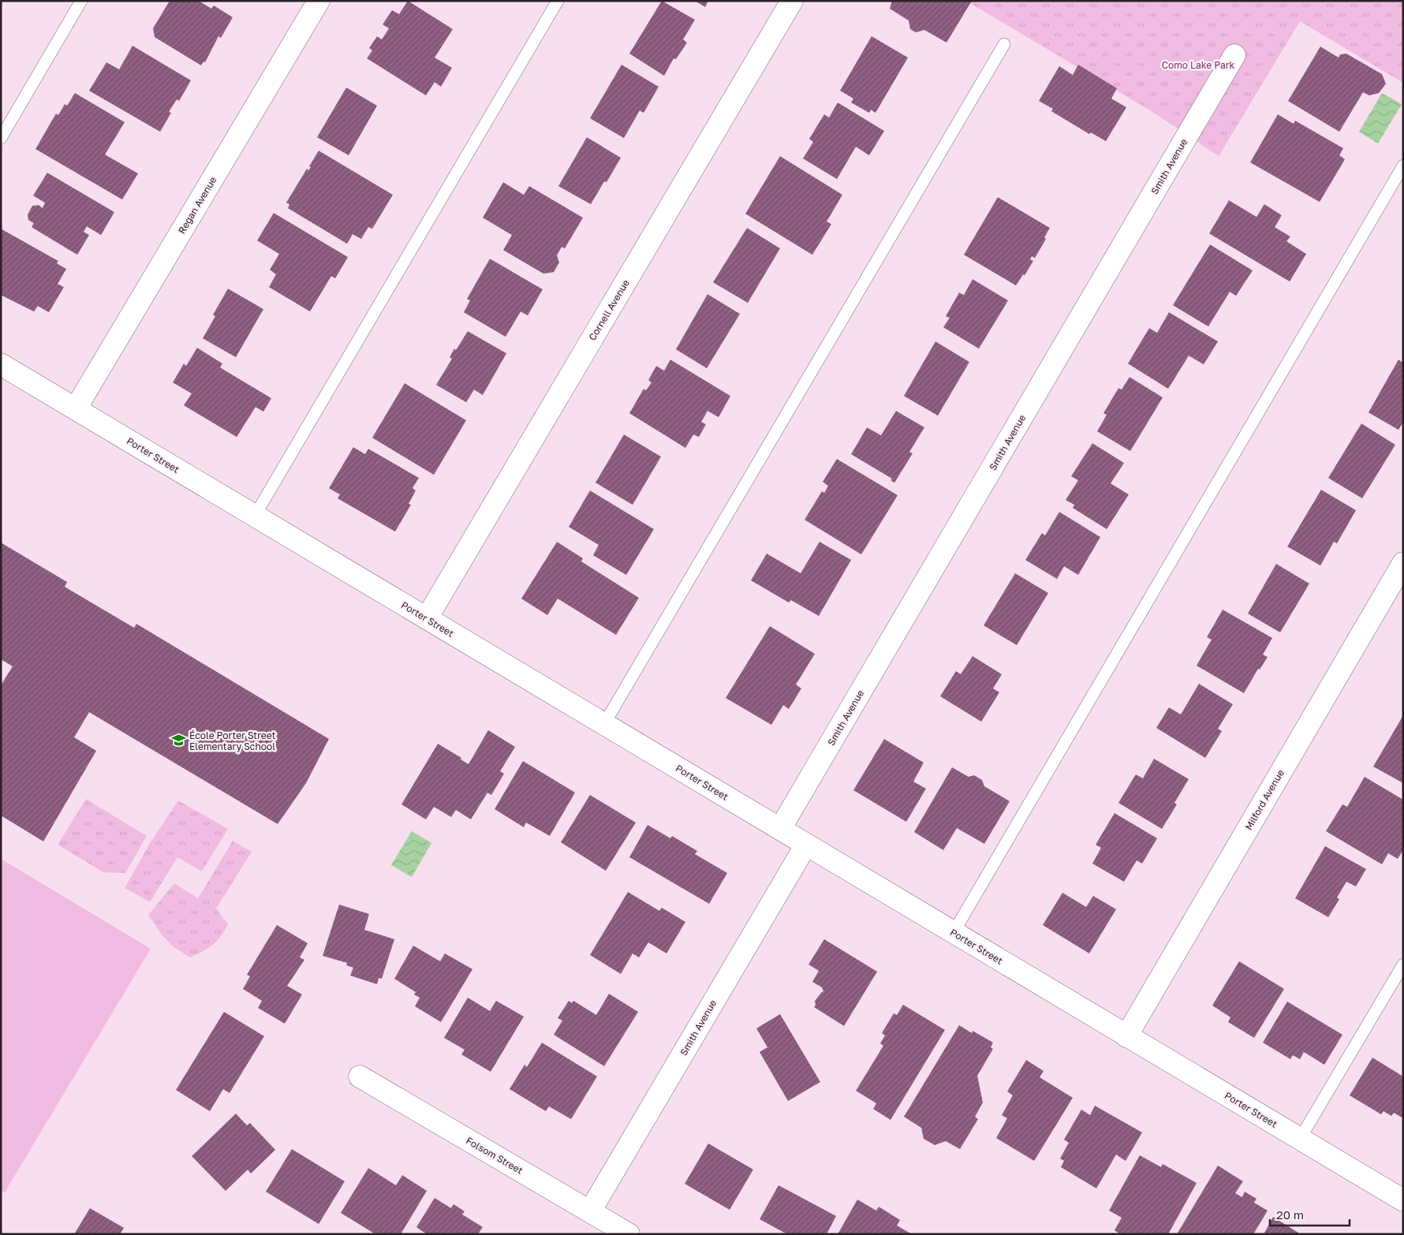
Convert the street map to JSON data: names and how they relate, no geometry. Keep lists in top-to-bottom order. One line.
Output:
{"streets":{"street":["Smith Avenue","Regan Avenue","Cornell Avenue","Porter Street","Milford Avenue","Folsom Street"]},"crossings":[["Smith Avenue","Porter Street"],["Smith Avenue","Folsom Street"],["Regan Avenue","Porter Street"],["Cornell Avenue","Porter Street"],["Porter Street","Milford Avenue"]],"parks":["Como Lake Park"],"places":{"school or university":["École Porter Street Elementary School"]},"scale_bar":"20 m"}
